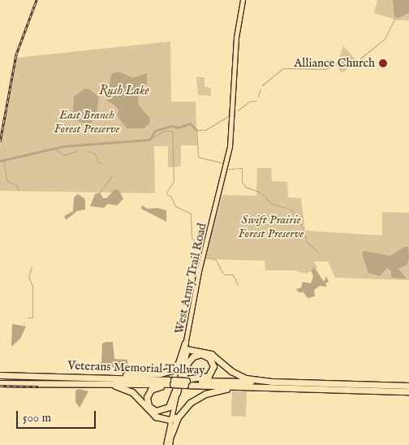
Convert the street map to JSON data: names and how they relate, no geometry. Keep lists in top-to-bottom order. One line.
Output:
{"streets":{"highway":["Veterans Memorial Tollway"],"main road":["West Army Trail Road"]},"water":["Rush Lake"],"parks":["East Branch Forest Preserve","Swift Prairie Forest Preserve"],"places":["Alliance Church"],"scale_bar":"500 m"}
